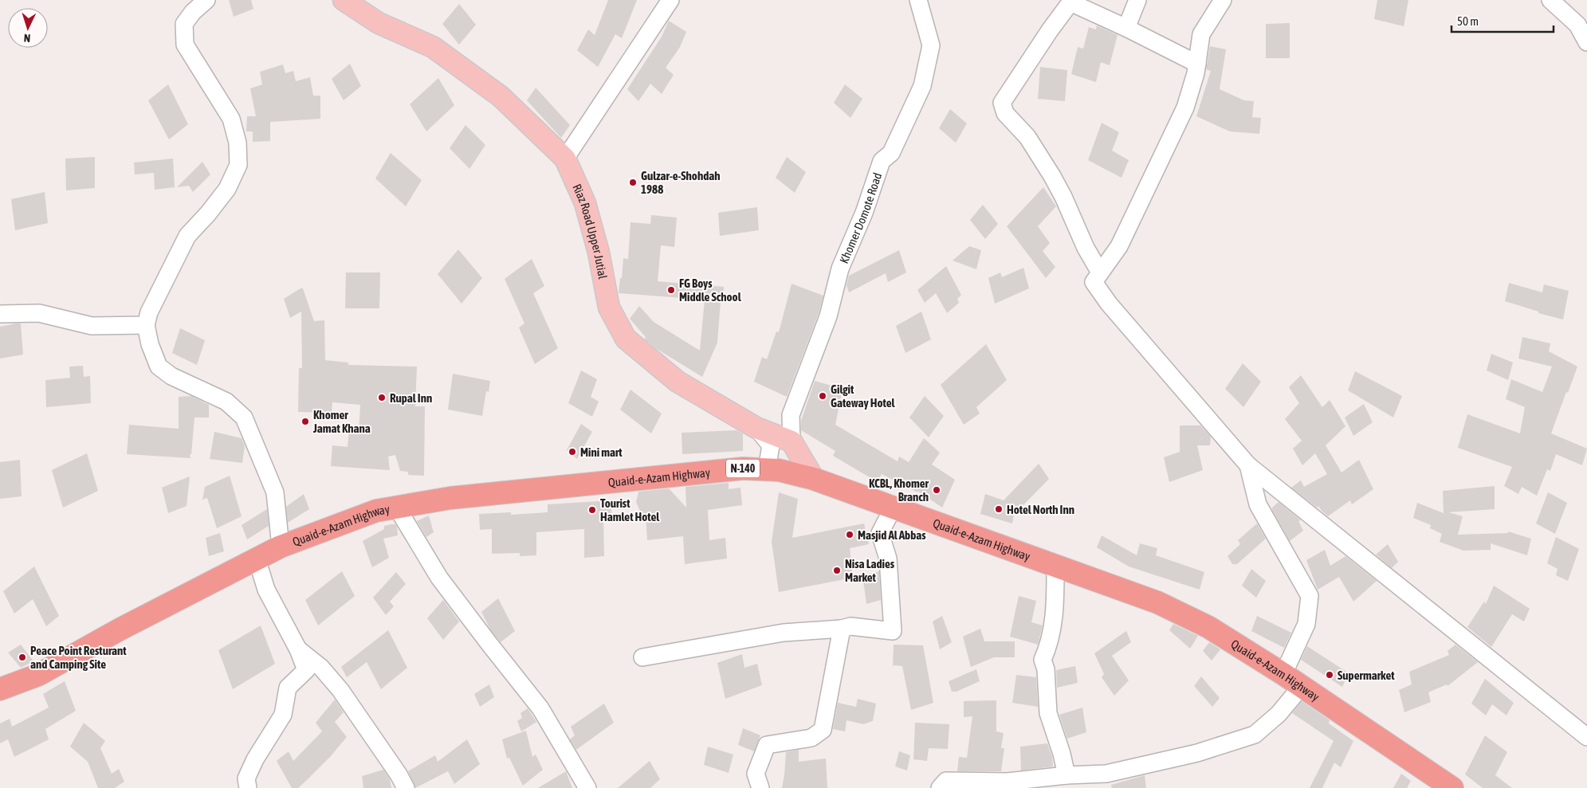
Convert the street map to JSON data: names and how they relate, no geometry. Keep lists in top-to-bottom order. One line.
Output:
{"streets":{"highway":["N-140","Quaid-e-Azam Highway"],"main road":["Riaz Road Upper Jutial"],"street":["Khomer Domote Road"]},"crossings":[["Khomer Domote Road","Riaz Road Upper Jutial"]],"places":["Gulzar-e-Shohdah 1988","FG Boys Middle School","Gilgit Gateway Hotel","Rupal Inn","Khomer Jamat Khana","Mini mart","KCBL, Khomer Branch","Hotel North Inn","Tourist Hamlet Hotel","Masjid Al Abbas","Nisa Ladies Market","Peace Point Resturant and Camping Site","Supermarket"],"scale_bar":"50 m","north":"bottom"}
